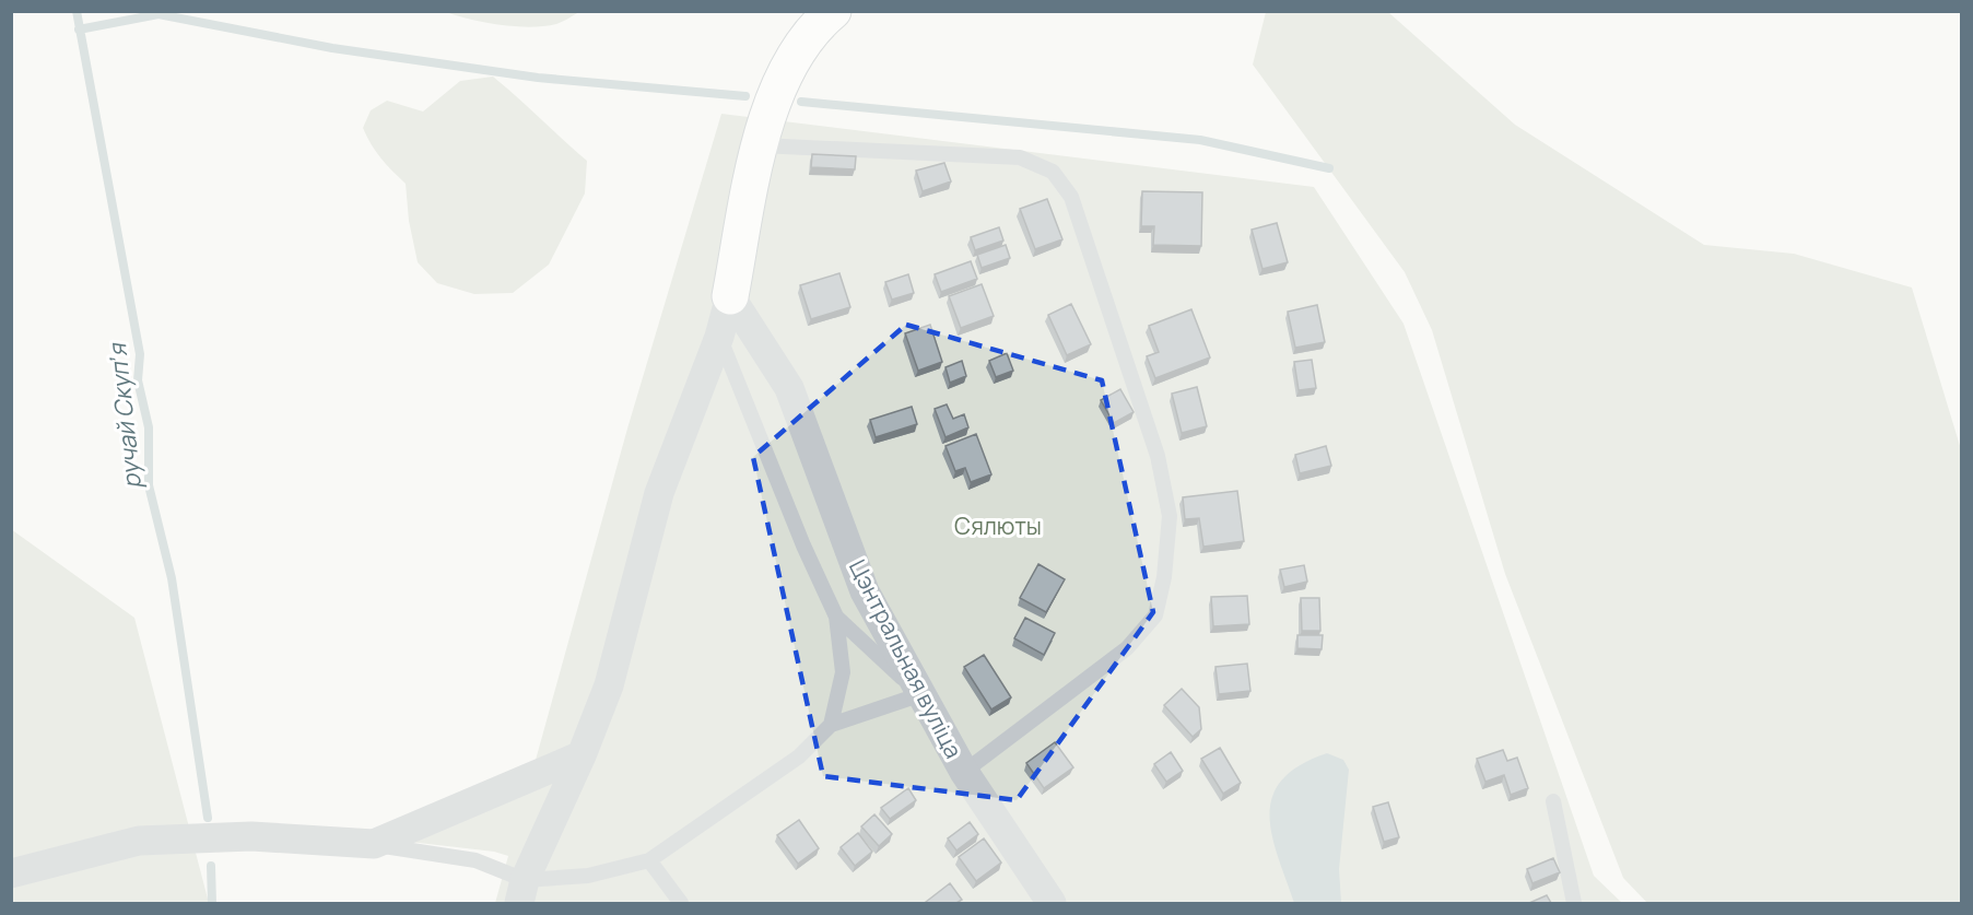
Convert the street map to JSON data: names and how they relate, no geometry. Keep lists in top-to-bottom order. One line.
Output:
{"streets":{"street":["Цэнтральная вуліца"]},"water":["ручай Скупʼя"],"parks":["Сялюты"]}
